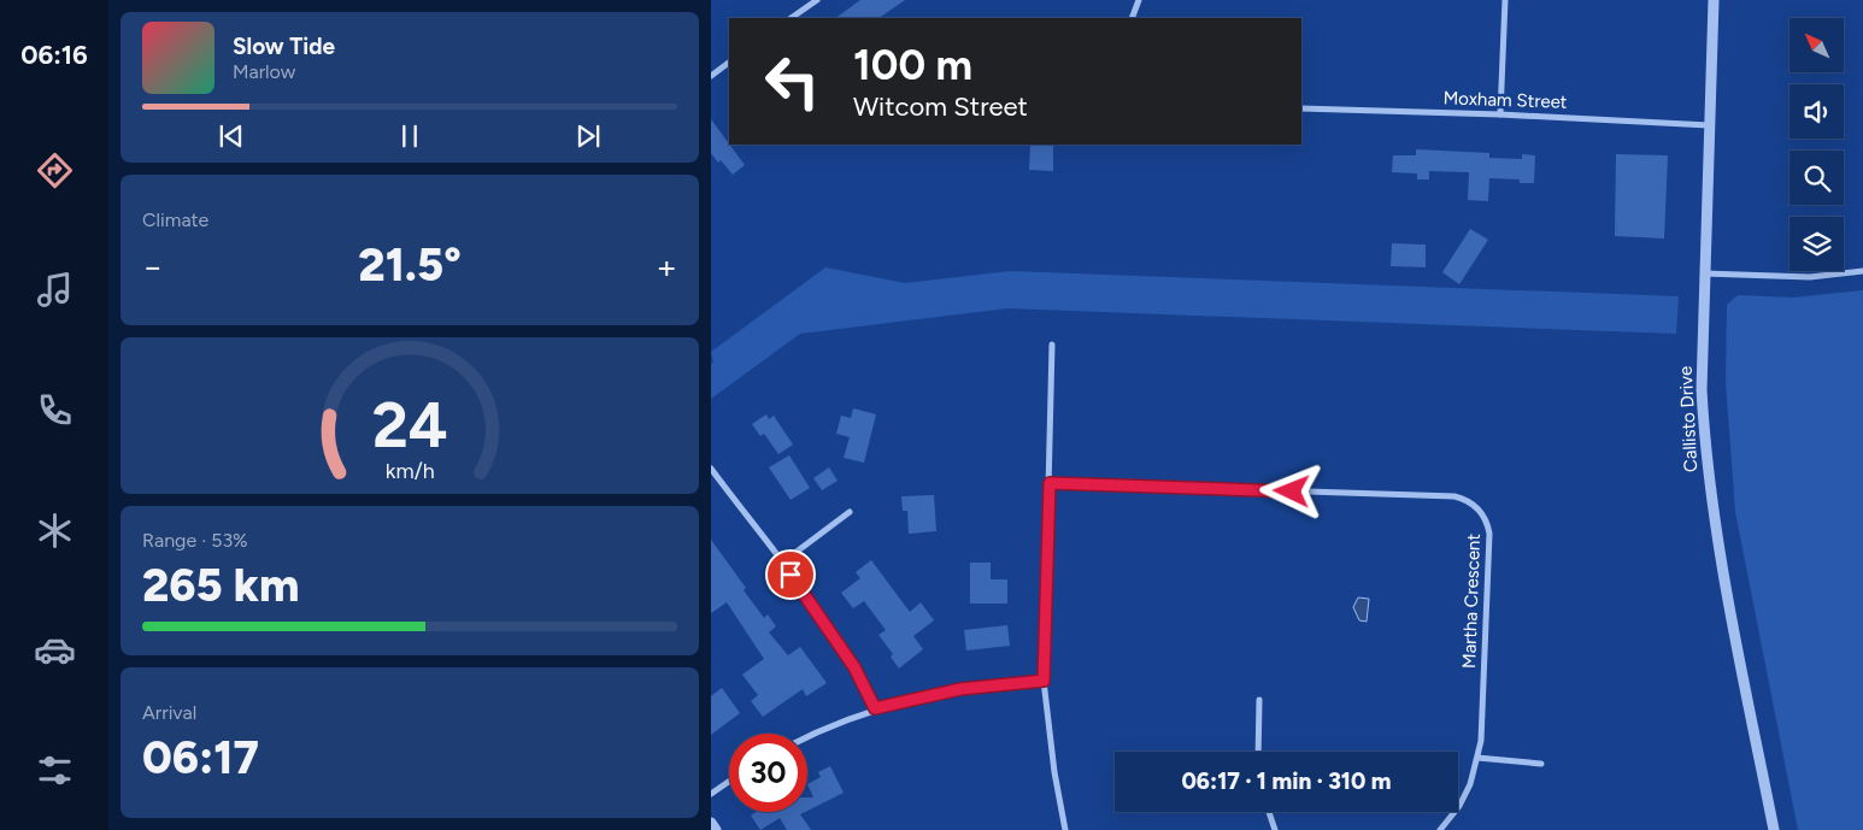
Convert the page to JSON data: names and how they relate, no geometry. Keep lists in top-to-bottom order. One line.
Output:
{"streets":{"street":["Moxham Street","Callisto Drive","Martha Crescent"]},"crossings":[["Moxham Street","Callisto Drive"]],"north":"top left","page":{"tabs":"06:16","turn":["100 m","Witcom Street"],"song":["Slow Tide","Marlow"],"tile":["Climate",["Range · 53%","265 km"],["Arrival","06:17"]],"heat":["−","21.5°","+"],"limit":"30","trip":"06:17 · 1 min · 310 m","gauge":["24","km/h"]}}
